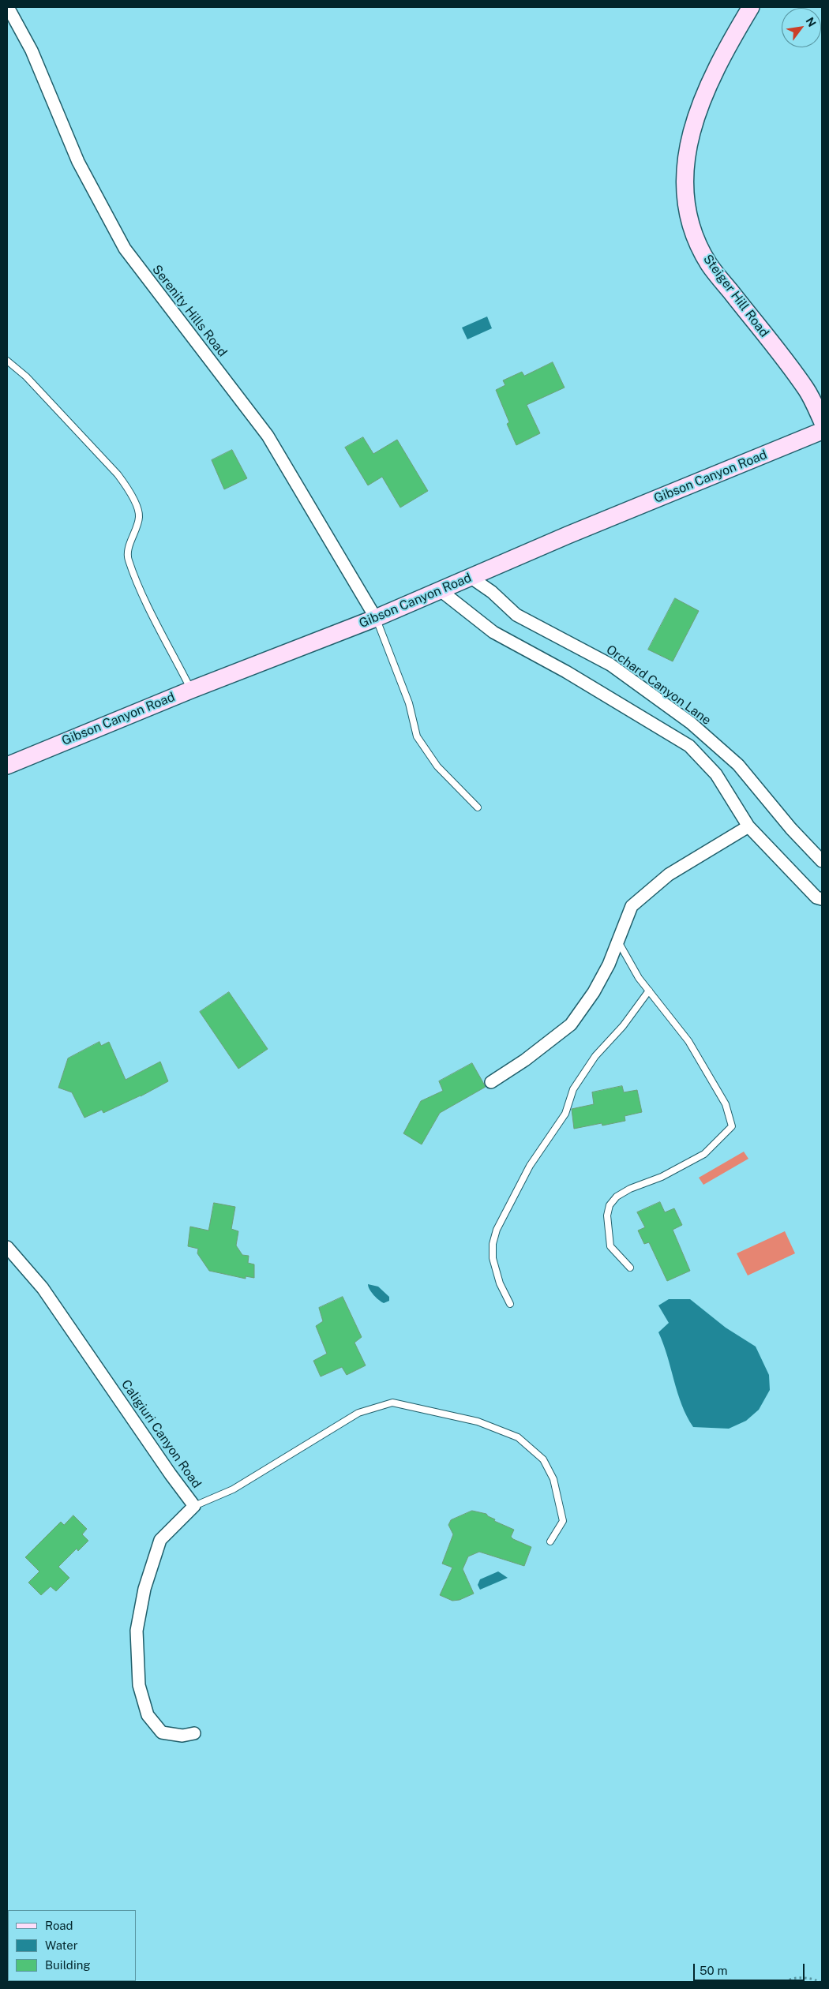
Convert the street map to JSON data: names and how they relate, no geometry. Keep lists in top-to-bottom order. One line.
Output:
{"streets":{"main road":["Steiger Hill Road","Gibson Canyon Road"],"street":["Serenity Hills Road","Orchard Canyon Lane","Caligiuri Canyon Road"]},"crossings":[["Serenity Hills Road","Gibson Canyon Road"],["Gibson Canyon Road","Orchard Canyon Lane"]],"legend":["Road","Water","Building"],"scale_bar":"50 m","north":"top right"}
